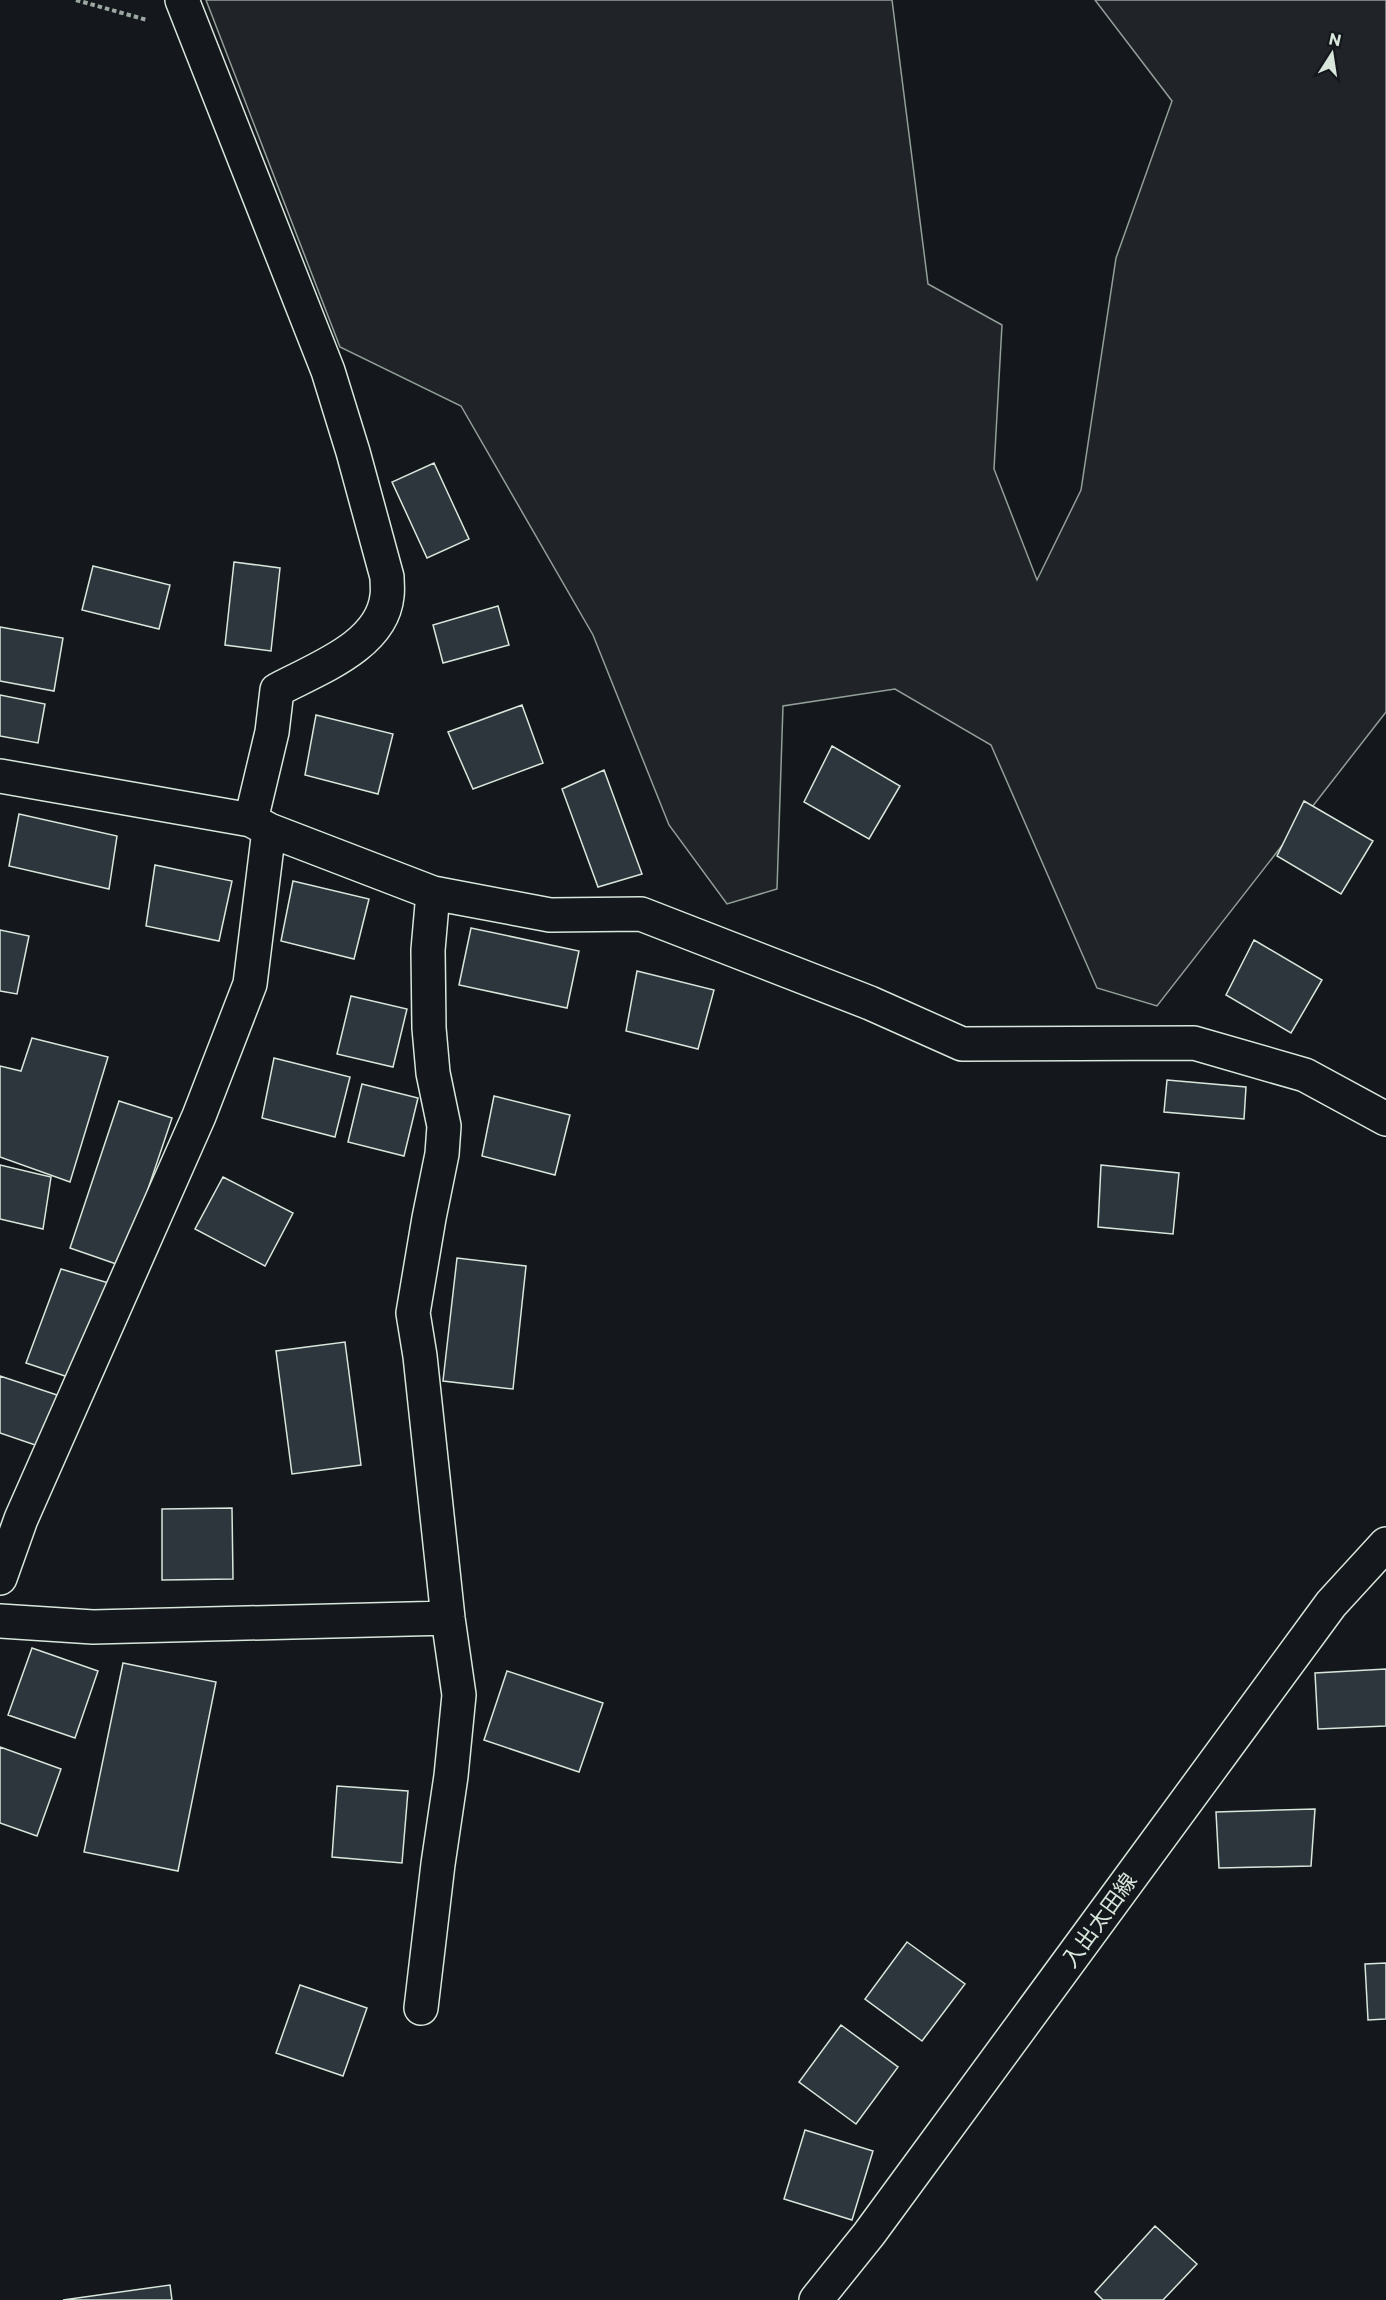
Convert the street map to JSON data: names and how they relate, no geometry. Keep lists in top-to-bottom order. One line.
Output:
{"streets":{"street":["入出太田線"]},"north":"top"}
